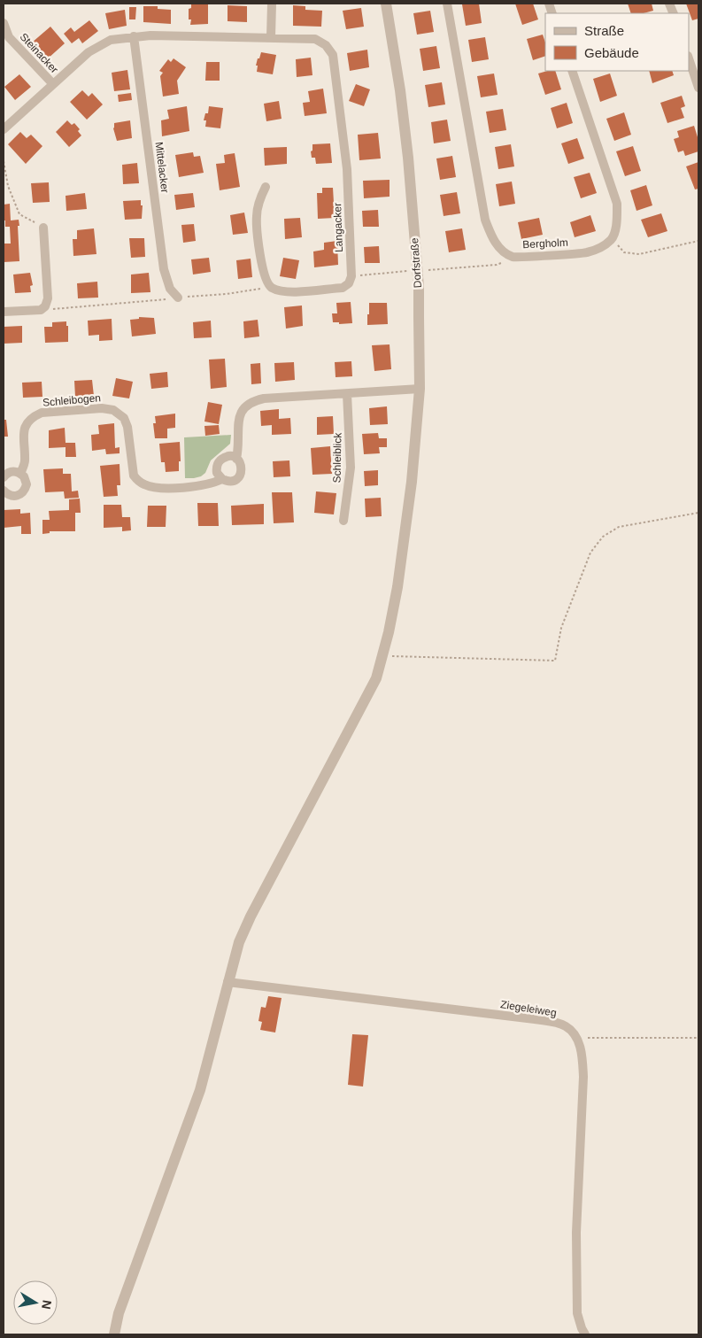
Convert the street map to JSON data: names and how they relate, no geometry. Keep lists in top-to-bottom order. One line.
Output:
{"streets":{"street":["Steinacker","Mittelacker","Langacker","Bergholm","Dorfstraße","Schleibogen","Schleiblick","Ziegeleiweg"]},"crossings":[["Steinacker","Langacker"],["Mittelacker","Langacker"],["Dorfstraße","Schleibogen"],["Dorfstraße","Ziegeleiweg"],["Schleibogen","Schleiblick"]],"legend":["Straße","Gebäude"],"north":"right"}
